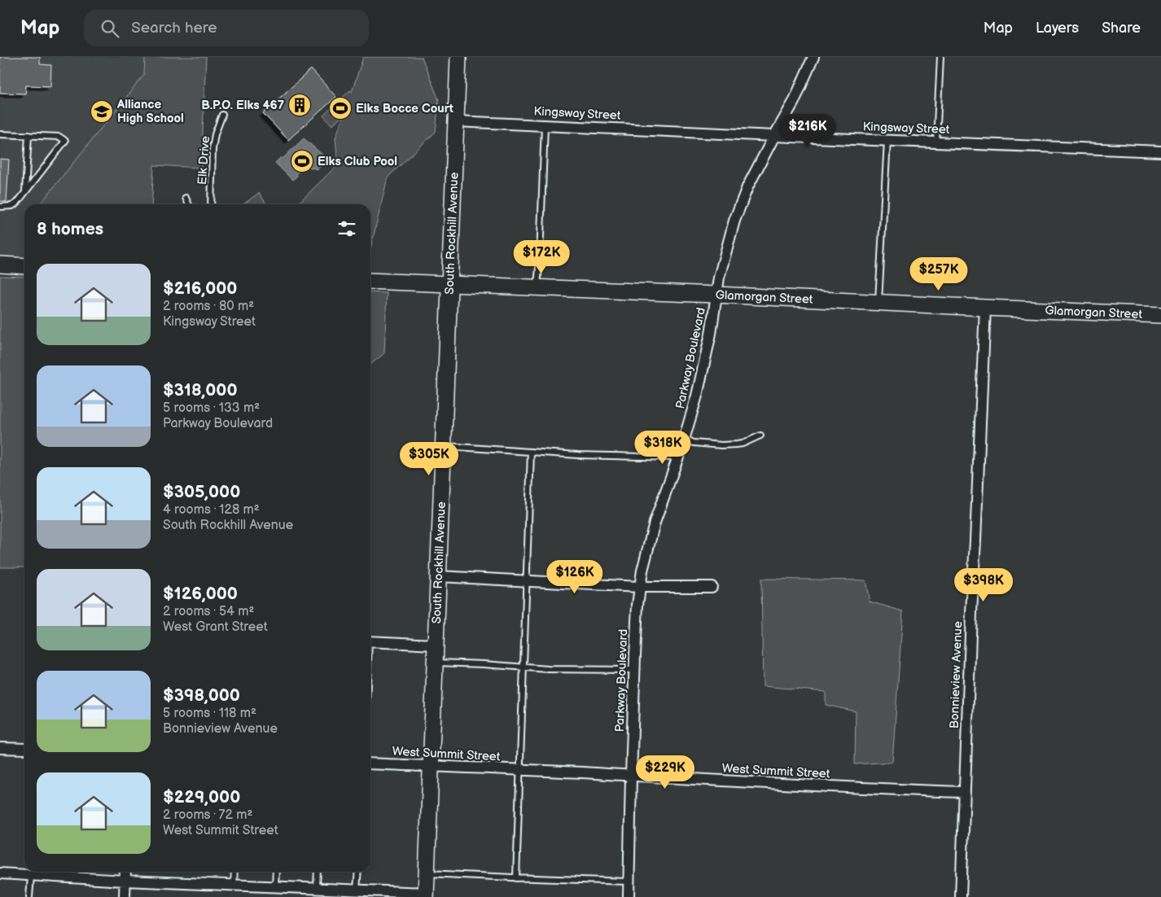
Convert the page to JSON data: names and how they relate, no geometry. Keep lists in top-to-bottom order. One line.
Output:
{"streets":{"street":["Kingsway Street","South Rockhill Avenue","Glamorgan Street","Parkway Boulevard","Bonnieview Avenue","West Summit Street"],"lane":["Elk Drive"]},"crossings":[["Kingsway Street","South Rockhill Avenue"],["Kingsway Street","Parkway Boulevard"],["South Rockhill Avenue","Glamorgan Street"],["South Rockhill Avenue","West Summit Street"],["Glamorgan Street","Parkway Boulevard"],["Glamorgan Street","Bonnieview Avenue"],["Parkway Boulevard","West Summit Street"],["Bonnieview Avenue","West Summit Street"]],"places":{"building":["B.P.O. Elks 467"],"sports":["Elks Bocce Court","Elks Club Pool"],"school or university":["Alliance High School"]},"page":{"header":"Map","search":"Search here","nav":["Map","Layers","Share"],"price":["$216K","$172K","$257K","$318K","$305K","$126K","$398K","$229K"],"heading":"8 homes","list":[{"name":"$216,000","note":"2 rooms · 80 m² · Kingsway Street"},{"name":"$318,000","note":"5 rooms · 133 m² · Parkway Boulevard"},{"name":"$305,000","note":"4 rooms · 128 m² · South Rockhill Avenue"},{"name":"$126,000","note":"2 rooms · 54 m² · West Grant Street"},{"name":"$398,000","note":"5 rooms · 118 m² · Bonnieview Avenue"},{"name":"$229,000","note":"2 rooms · 72 m² · West Summit Street"}]}}
